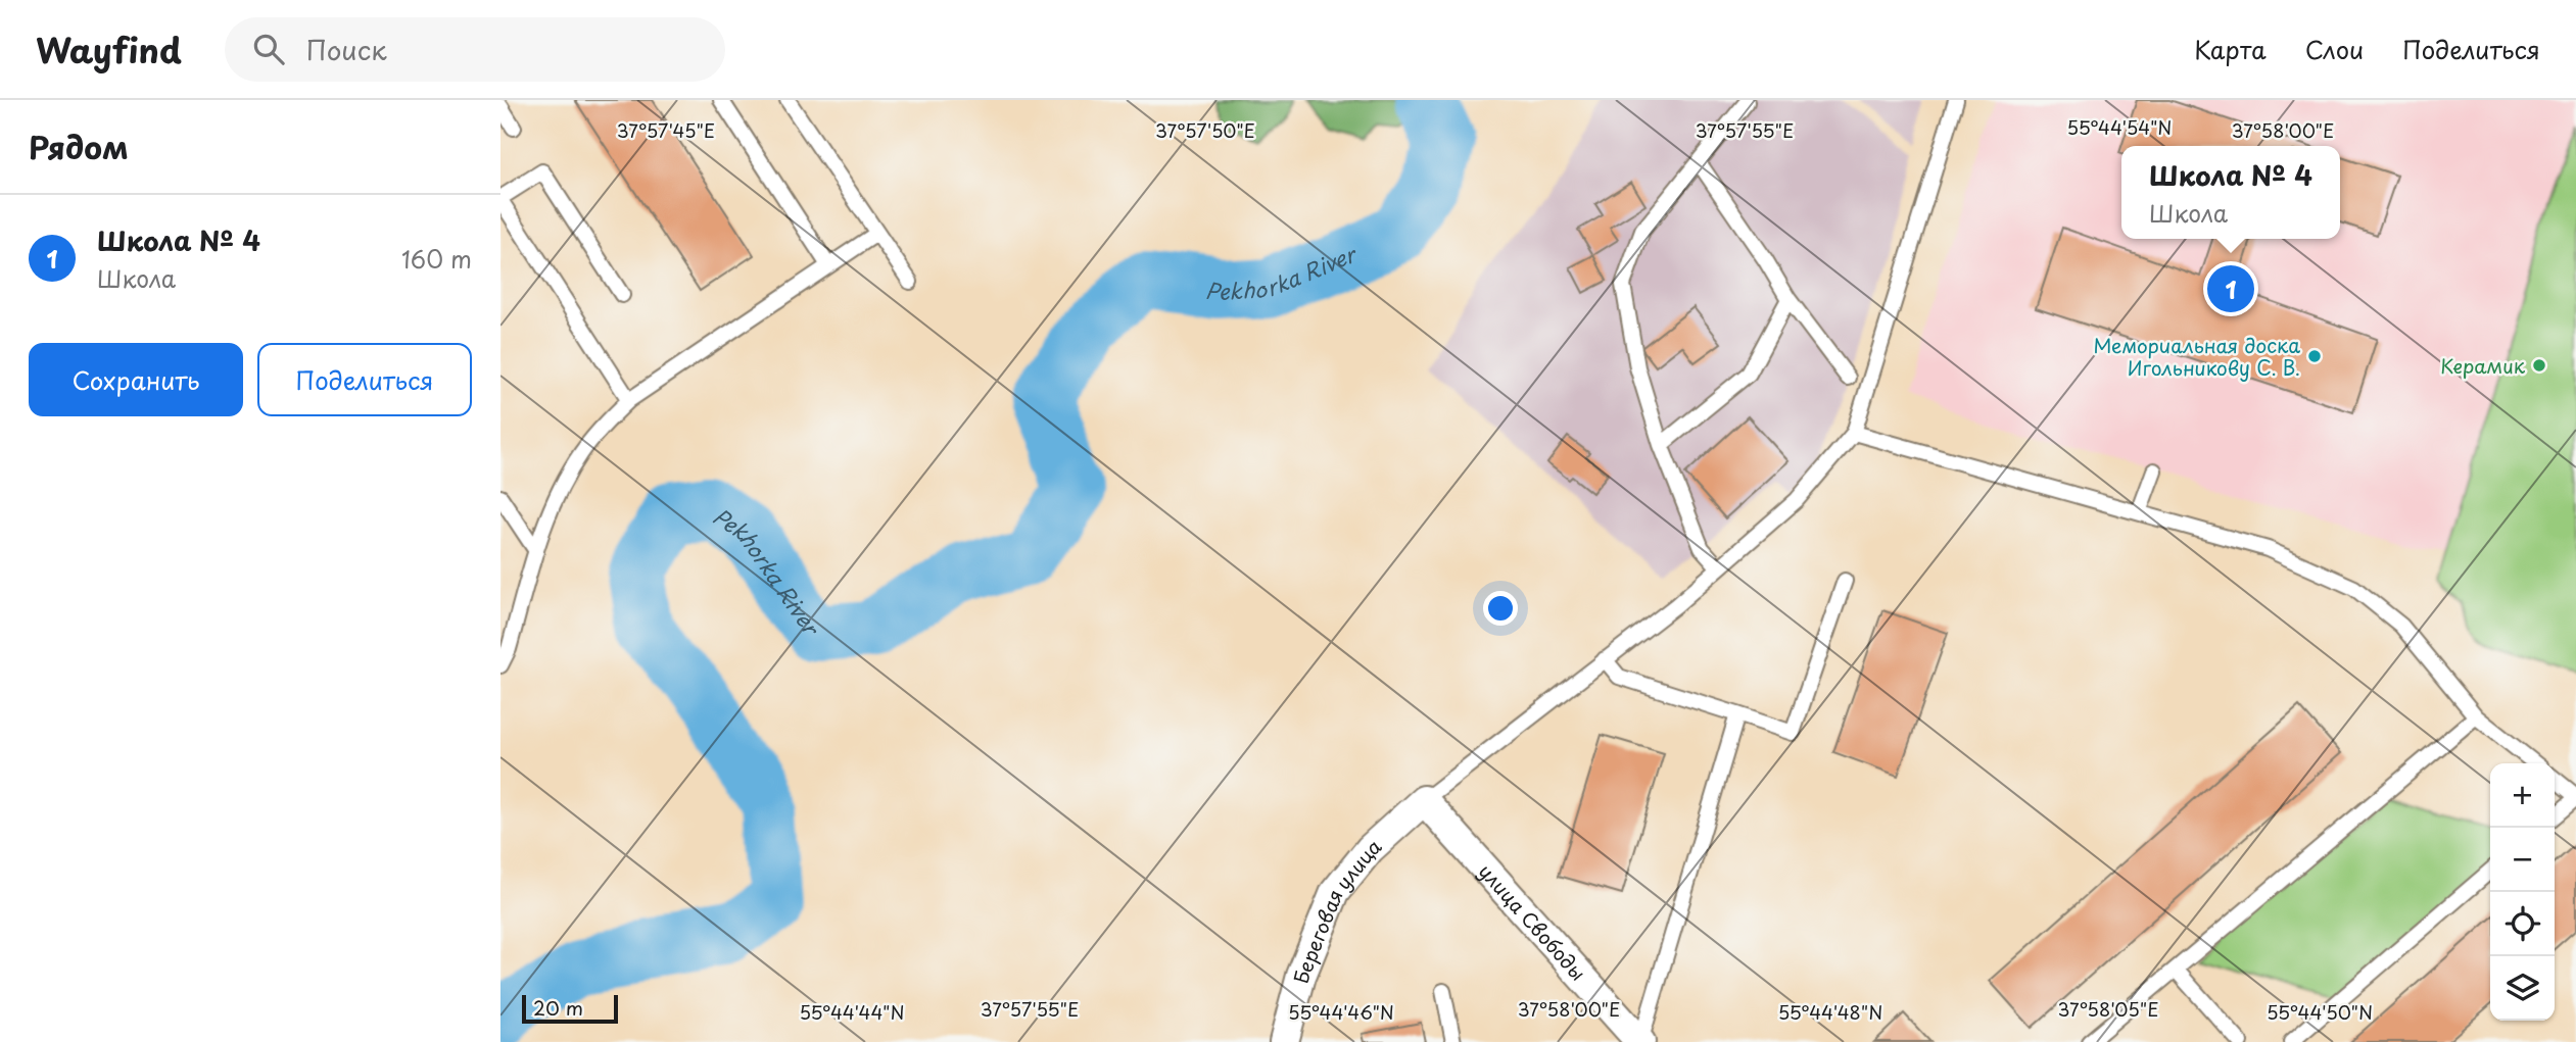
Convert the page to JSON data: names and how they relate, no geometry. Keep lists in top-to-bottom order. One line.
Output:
{"streets":{"street":["Береговая улица","улица Свободы"]},"crossings":[["Береговая улица","улица Свободы"]],"water":["Pekhorka River"],"places":["Мемориальная доска Игольникову С. В.","Керамик"],"scale_bar":"20 m","page":{"header":"Wayfind","search":"Поиск","nav":["Карта","Слои","Поделиться"],"heading":"Рядом","popup":["Школа № 4","Школа"],"list":[{"mark":"1","name":"Школа № 4","note":"Школа","value":"160 m"}],"pins":"1","buttons":["Сохранить","Поделиться"],"map_buttons":["+","−"],"scale":"20 m"},"coordinates":["55°44'54\"N","37°57'45\"E","37°57'50\"E","37°57'55\"E","37°58'00\"E","37°58'05\"E","55°44'44\"N","55°44'46\"N","55°44'48\"N","55°44'50\"N"]}
